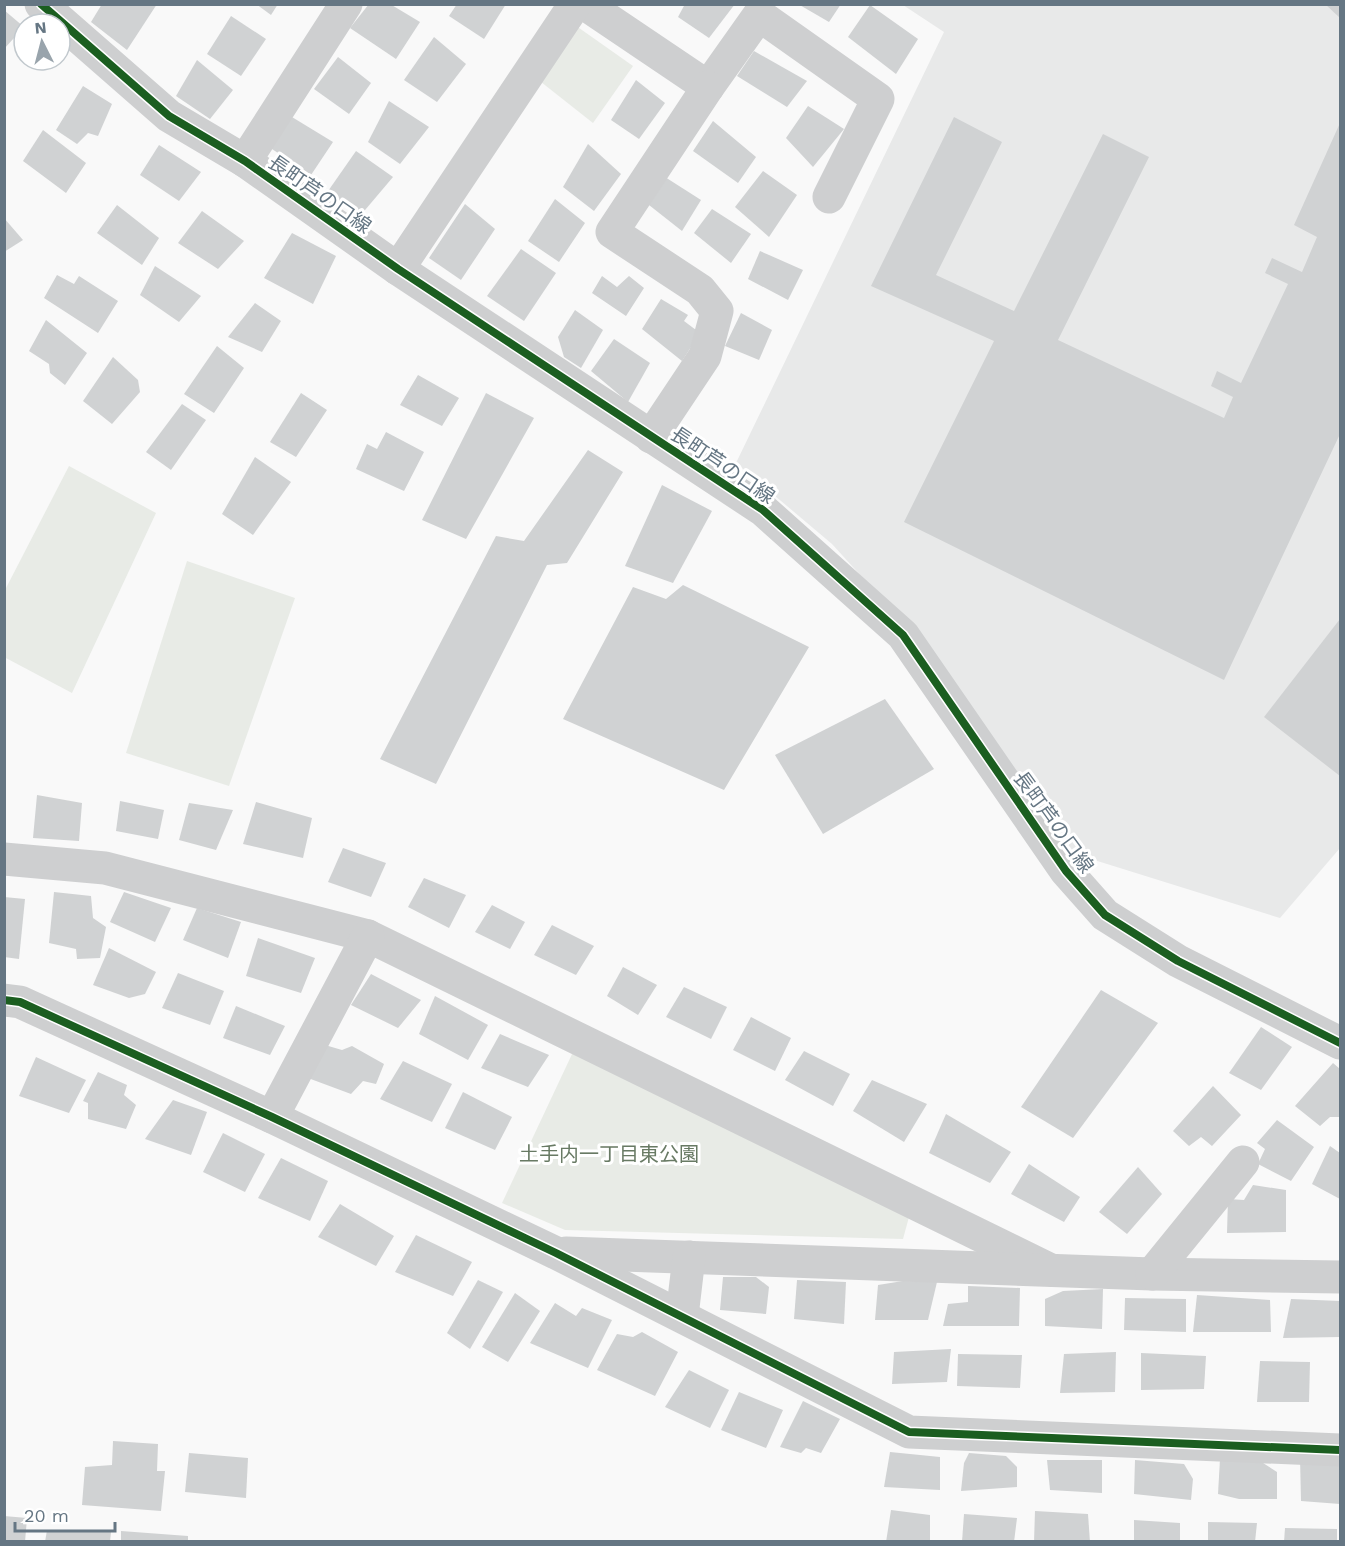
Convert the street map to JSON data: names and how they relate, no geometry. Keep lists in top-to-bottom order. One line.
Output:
{"streets":{"street":["長町芦の口線"]},"parks":["土手内一丁目東公園"],"scale_bar":"20 m","north":"top"}
